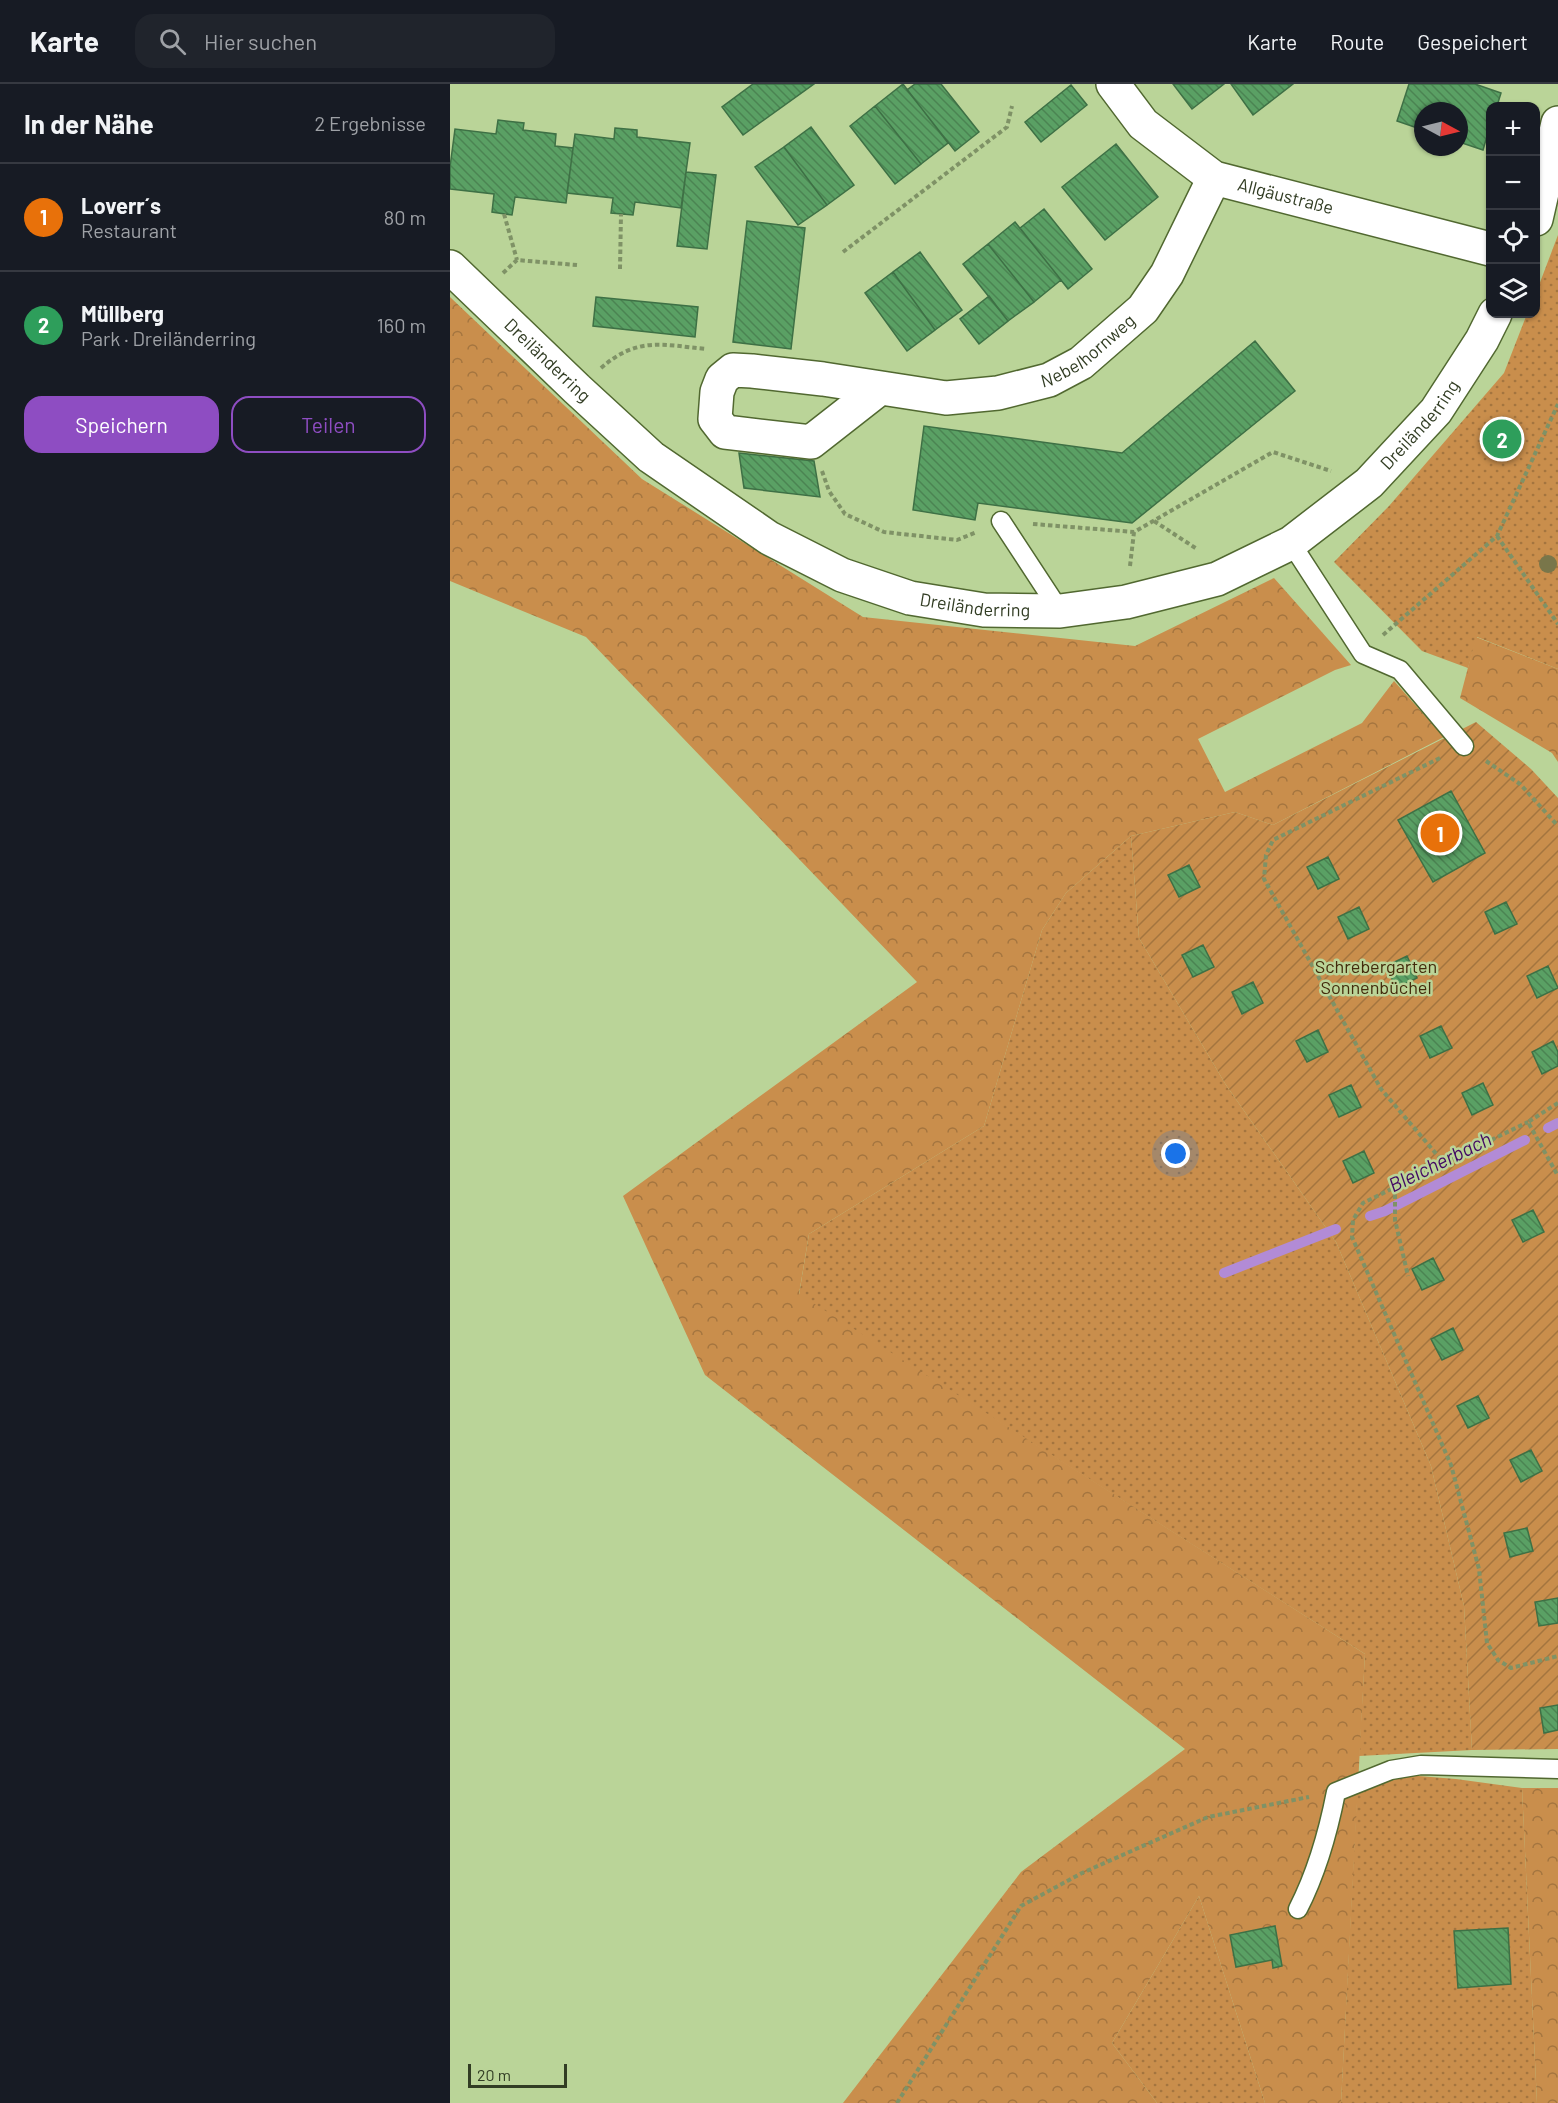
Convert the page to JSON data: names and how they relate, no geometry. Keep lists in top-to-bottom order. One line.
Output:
{"streets":{"street":["Allgäustraße","Nebelhornweg","Dreiländerring"]},"crossings":[["Allgäustraße","Nebelhornweg"]],"water":["Bleicherbach"],"parks":["Schrebergarten Sonnenbüchel"],"scale_bar":"20 m","north":"right","page":{"header":"Karte","search":"Hier suchen","nav":["Karte","Route","Gespeichert"],"heading":["In der Nähe","2 Ergebnisse"],"map_buttons":["+","−"],"list":[{"mark":"1","name":"Loverr´s","note":"Restaurant","value":"80 m"},{"mark":"2","name":"Müllberg","note":"Park · Dreiländerring","value":"160 m"}],"buttons":["Speichern","Teilen"],"pins":["2","1"],"scale":"20 m"}}
